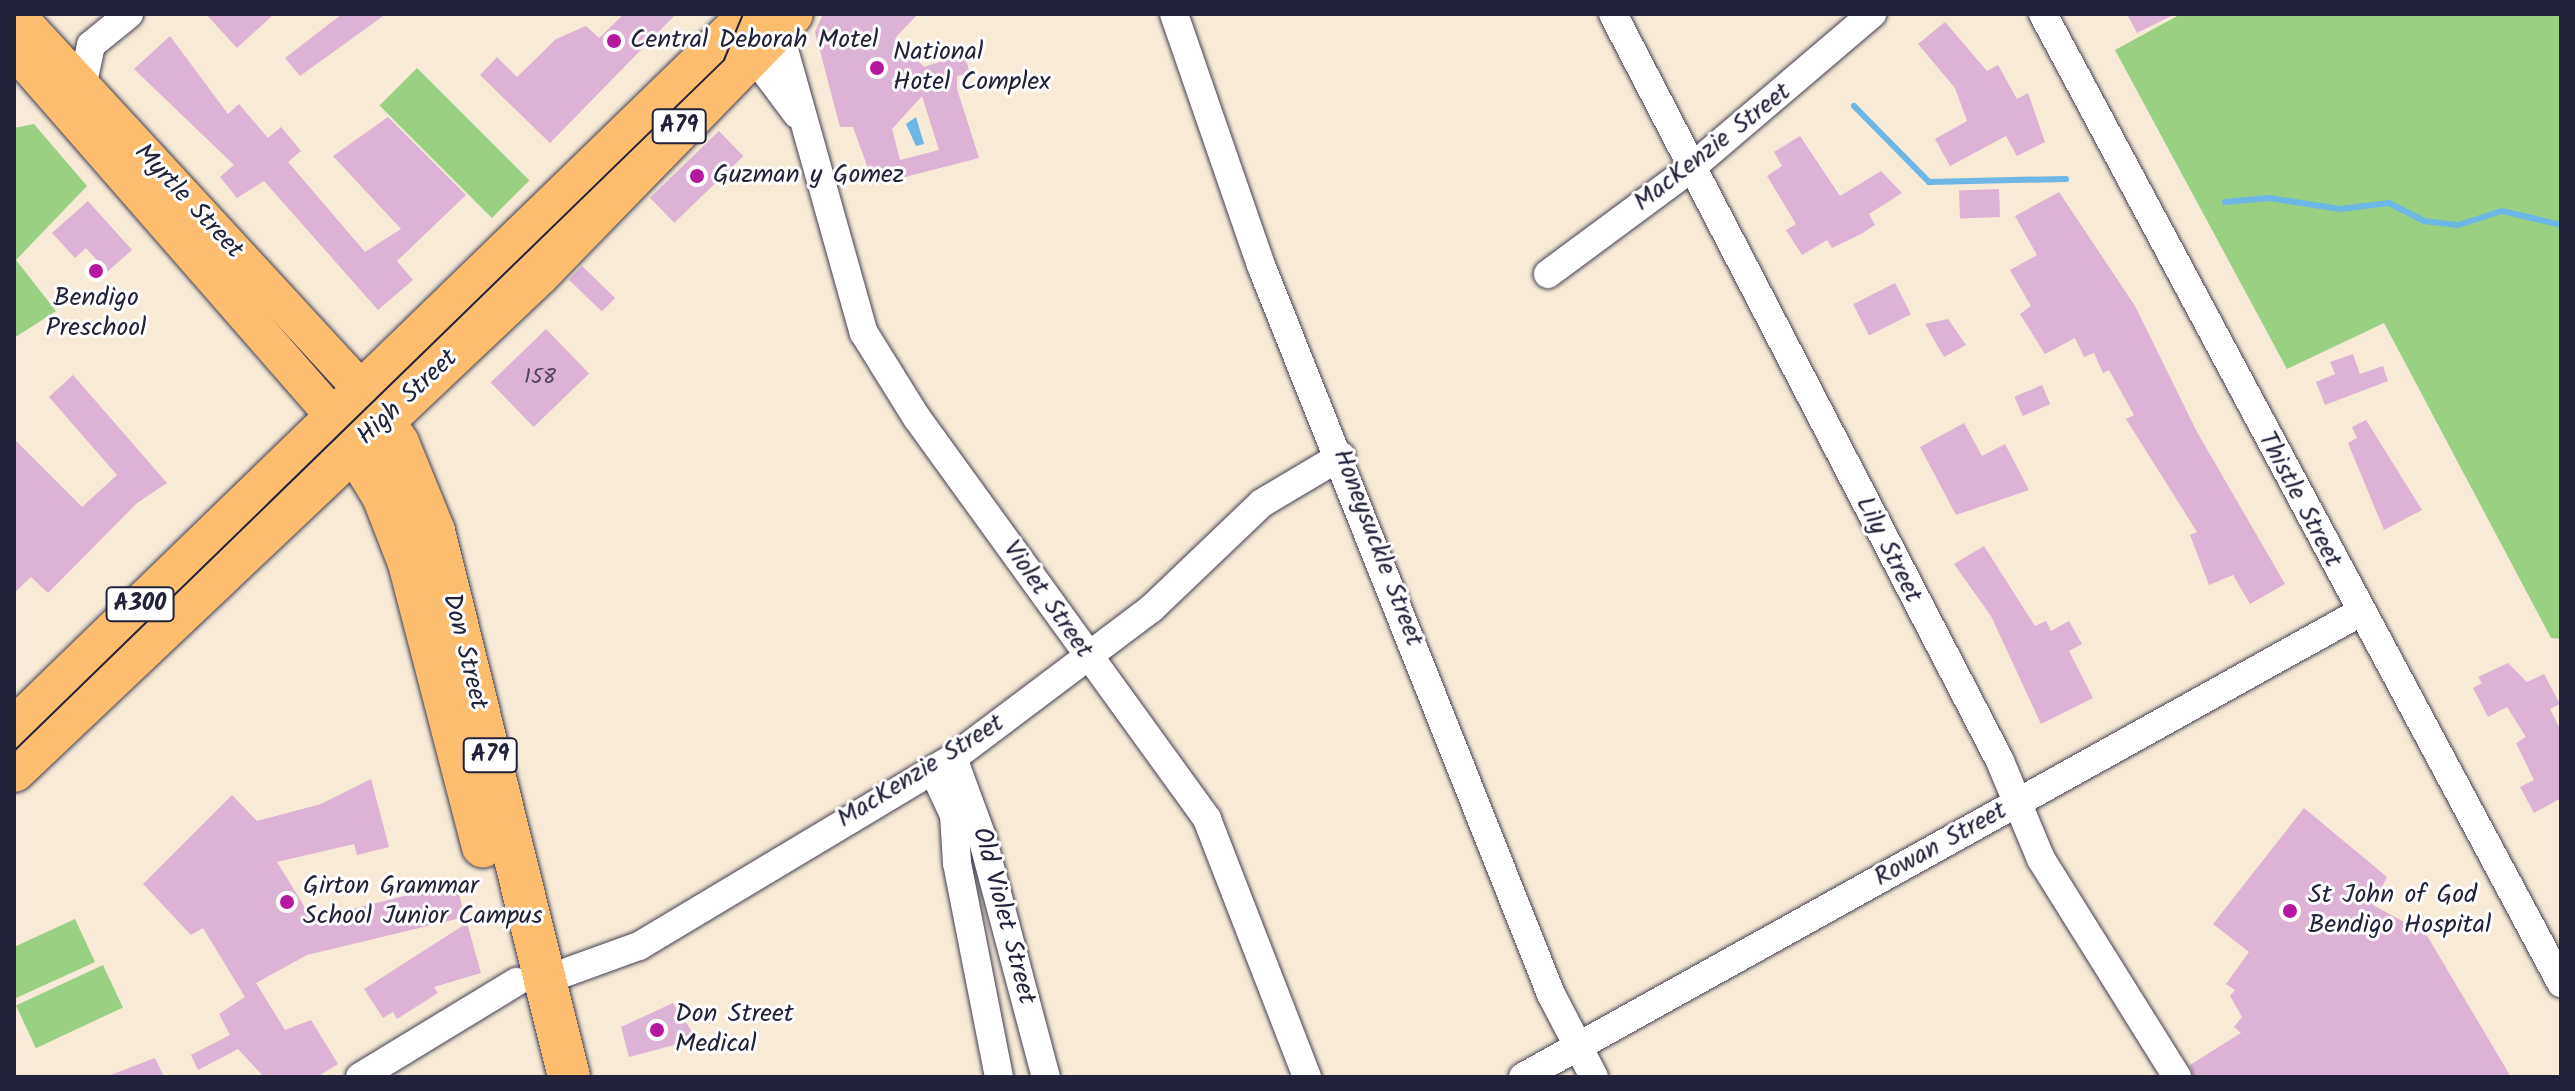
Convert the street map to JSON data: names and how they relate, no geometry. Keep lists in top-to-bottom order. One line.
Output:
{"streets":{"highway":["A79","High Street","A300","Don Street"],"main road":["Myrtle Street"],"street":["MacKenzie Street","Thistle Street","Honeysuckle Street","Lily Street","Violet Street","Rowan Street","Old Violet Street"]},"crossings":[["MacKenzie Street","Honeysuckle Street"],["MacKenzie Street","Lily Street"],["MacKenzie Street","Violet Street"],["MacKenzie Street","Don Street"],["MacKenzie Street","Old Violet Street"],["Myrtle Street","High Street"],["Myrtle Street","Don Street"],["High Street","Violet Street"],["High Street","Don Street"],["Thistle Street","Rowan Street"],["Honeysuckle Street","Rowan Street"],["Lily Street","Rowan Street"]],"places":["Central Deborah Motel","National Hotel Complex","Guzman y Gomez","Bendigo Preschool","Girton Grammar School Junior Campus","St John of God Bendigo Hospital","Don Street Medical"],"house_numbers":["158"]}
